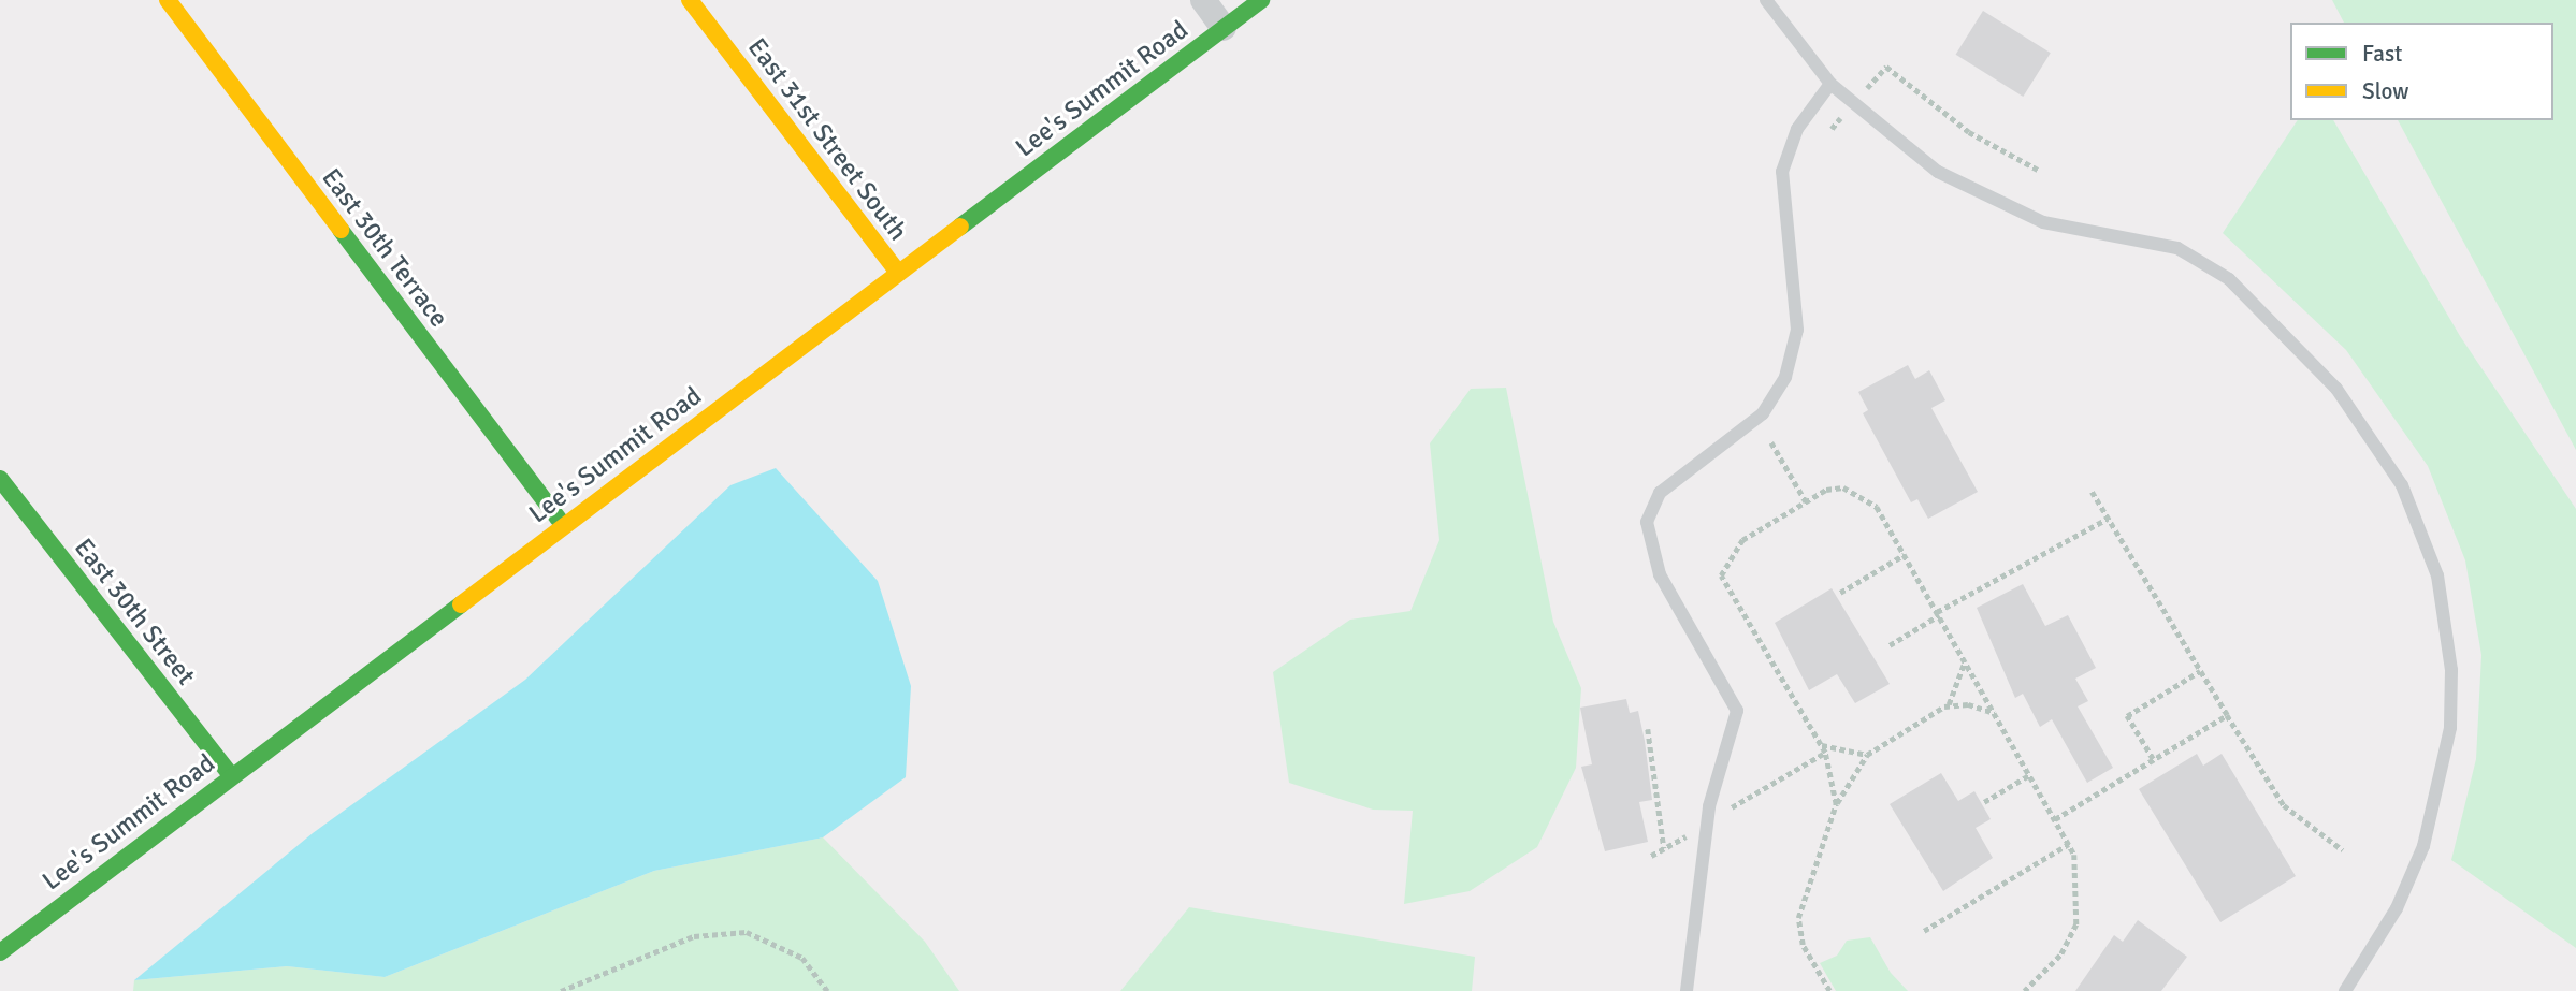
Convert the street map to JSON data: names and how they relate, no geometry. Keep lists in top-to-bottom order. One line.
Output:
{"streets":{"main road":["Lee's Summit Road","East 31st Street South","East 30th Terrace","East 30th Street"]},"crossings":[["Lee's Summit Road","East 31st Street South"],["Lee's Summit Road","East 30th Terrace"],["Lee's Summit Road","East 30th Street"]],"legend":["Fast","Slow"]}
